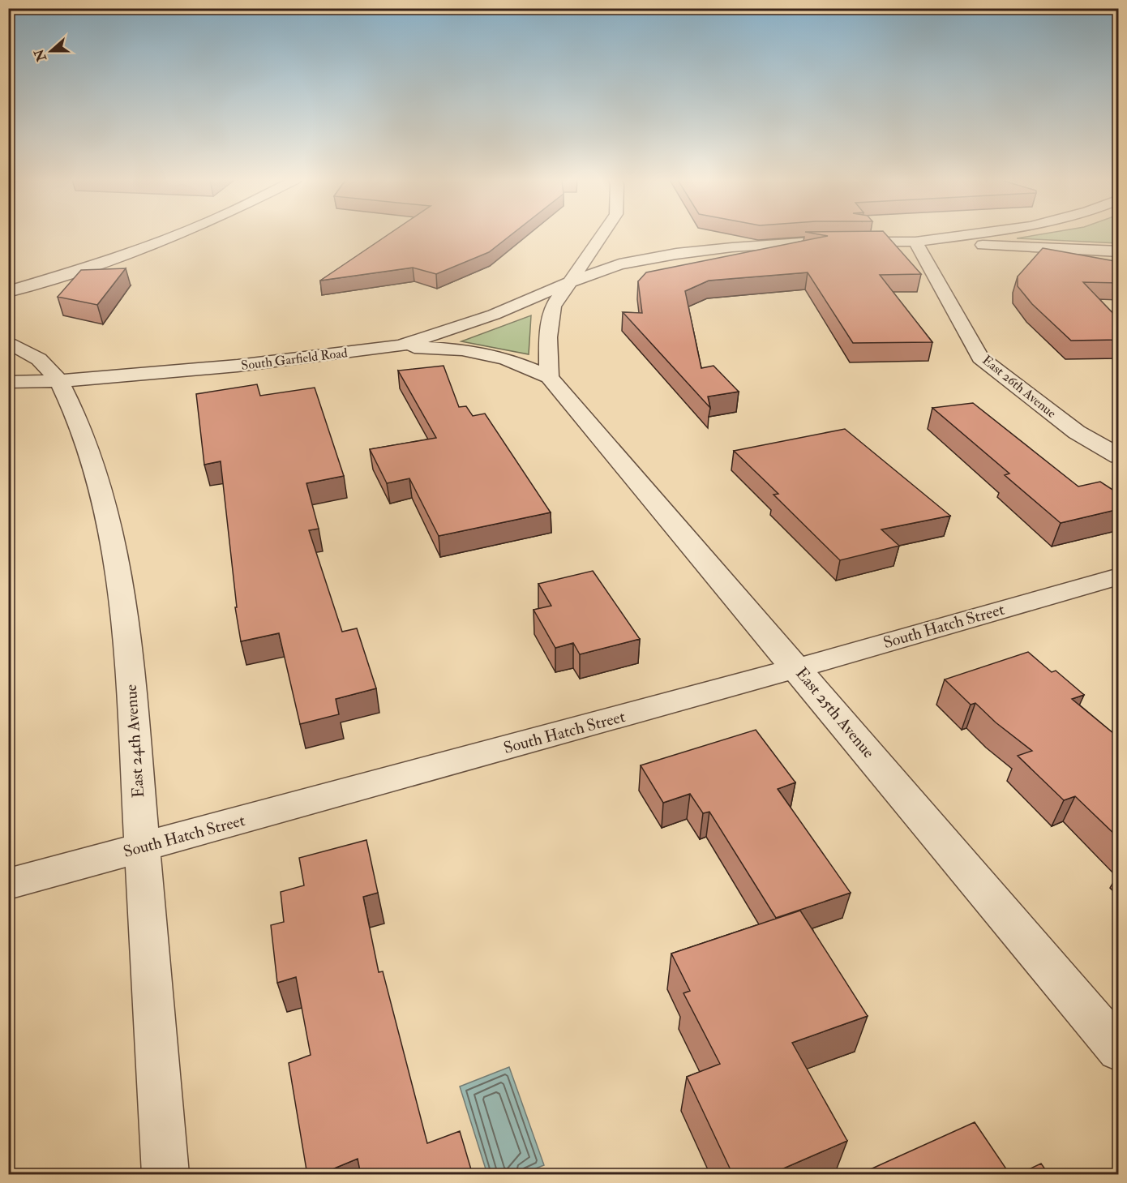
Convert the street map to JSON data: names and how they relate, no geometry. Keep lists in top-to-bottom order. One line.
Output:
{"streets":{"street":["South Garfield Road","East 26th Avenue","South Hatch Street","East 25th Avenue","East 24th Avenue"]},"crossings":[["South Garfield Road","East 26th Avenue"],["South Garfield Road","East 25th Avenue"],["South Garfield Road","East 24th Avenue"],["South Hatch Street","East 25th Avenue"],["South Hatch Street","East 24th Avenue"]],"north":"left"}
